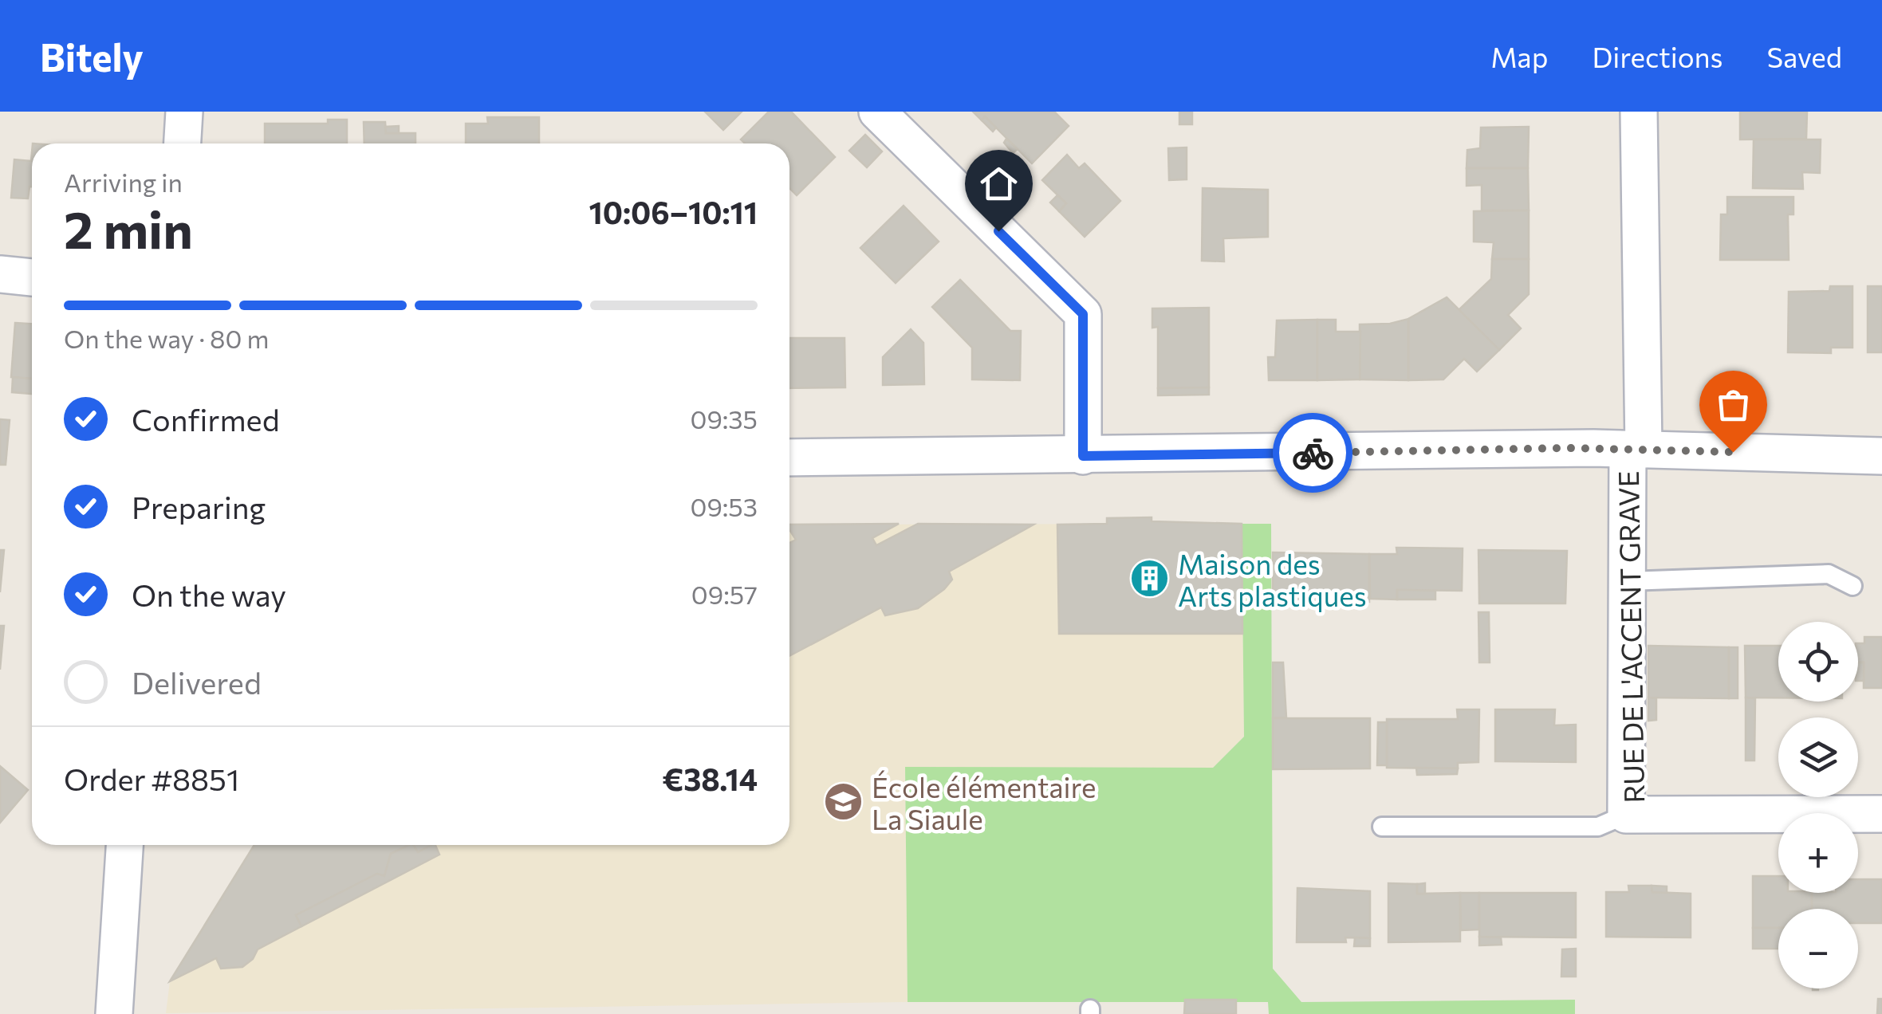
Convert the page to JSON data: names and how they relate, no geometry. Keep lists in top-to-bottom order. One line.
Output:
{"streets":{"street":["RUE DE L'ACCENT GRAVE"]},"places":{"building":["Maison des Arts plastiques"],"school or university":["École élémentaire La Siaule"]},"page":{"header":"Bitely","nav":["Map","Directions","Saved"],"heading":["2 min","Arriving in","10:06–10:11"],"panel":["Order #8851","€38.14"],"bar":"On the way · 80 m","list":[["Confirmed","09:35"],["Preparing","09:53"],["On the way","09:57"],"Delivered"],"map_buttons":["+","−"]}}
